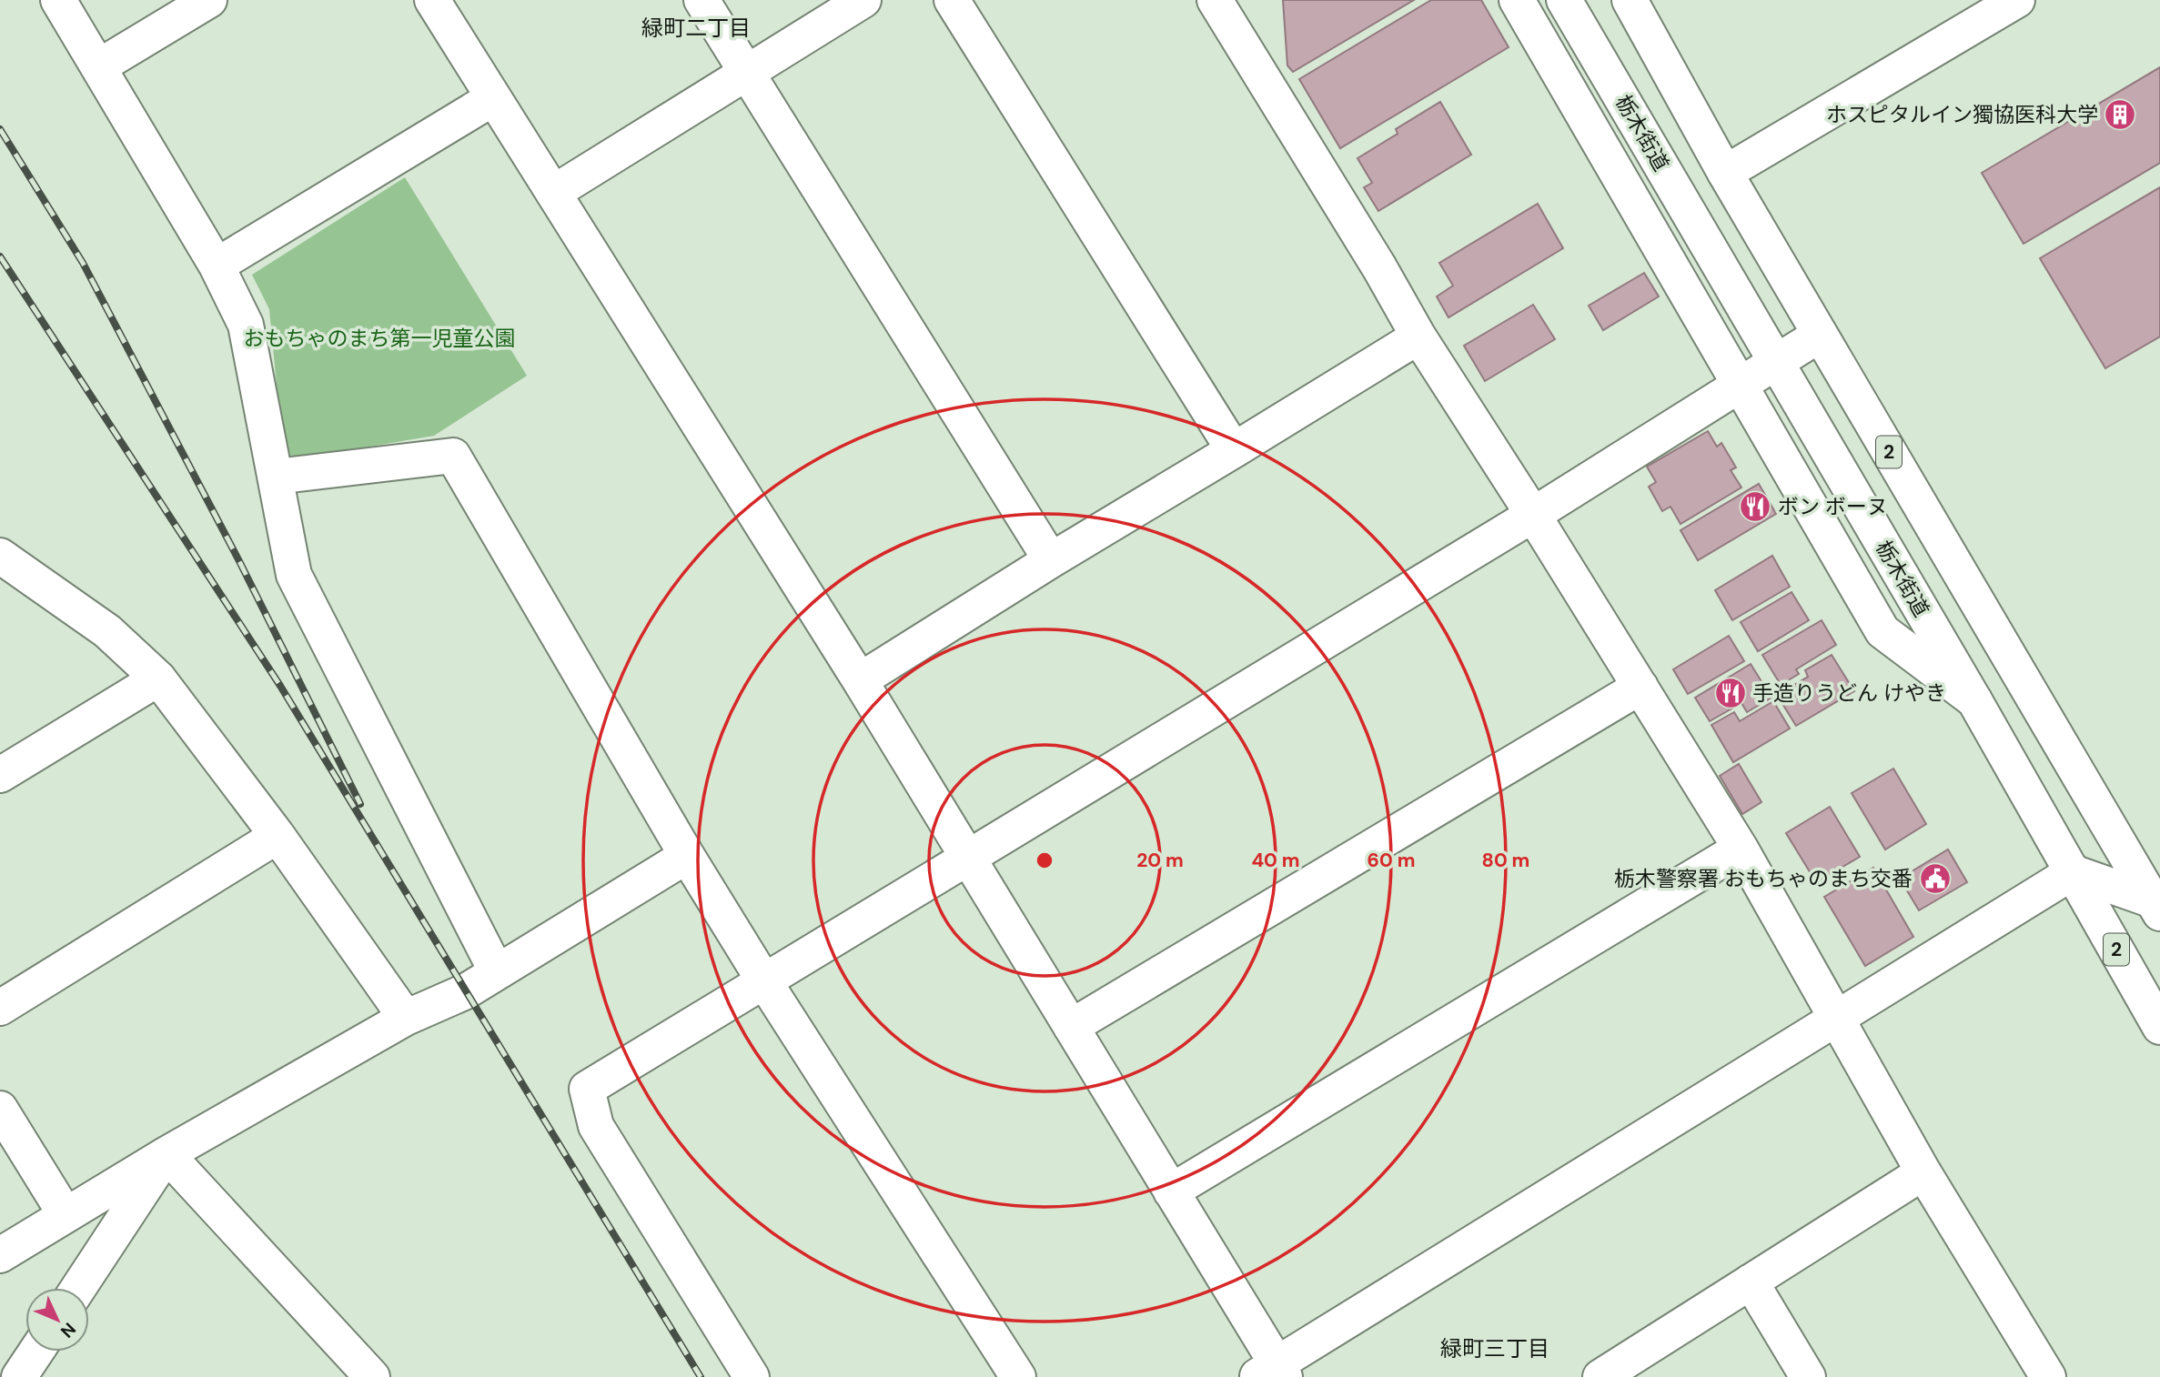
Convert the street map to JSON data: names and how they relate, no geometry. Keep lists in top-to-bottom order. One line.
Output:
{"streets":{"street":["栃木街道","2"]},"districts":["緑町二丁目","緑町三丁目"],"parks":["おもちゃのまち第一児童公園"],"places":{"building":["ホスピタルイン獨協医科大学"],"restaurant":["ボン ボーヌ","手造りうどん けやき"],"public building":["栃木警察署 おもちゃのまち交番"]},"north":"bottom right","rings":["20 m","40 m","60 m","80 m"]}
